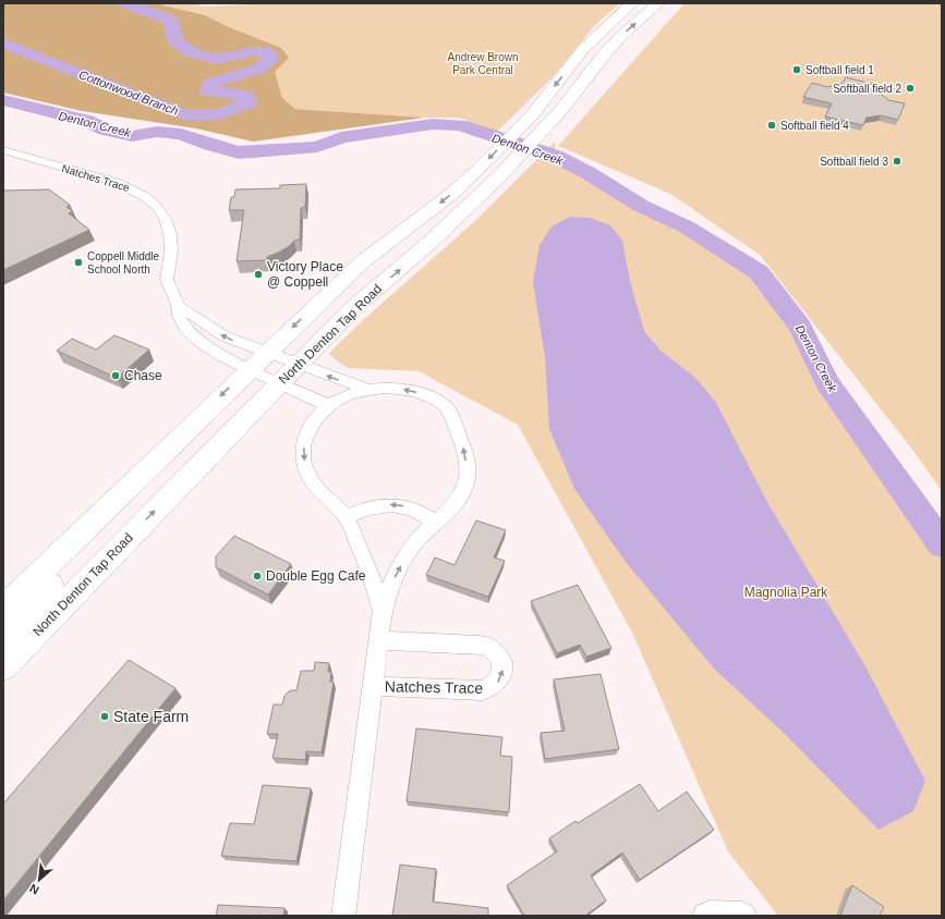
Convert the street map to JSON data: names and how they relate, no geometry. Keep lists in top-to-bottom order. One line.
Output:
{"streets":{"main road":["North Denton Tap Road"],"street":["Natches Trace"]},"crossings":[["Natches Trace","North Denton Tap Road"]],"water":["Cottonwood Branch","Denton Creek"],"parks":["Andrew Brown Park Central","Magnolia Park"],"places":["Softball field 1","Softball field 2","Softball field 4","Softball field 3","Coppell Middle School North","Victory Place @ Coppell","Chase","Double Egg Cafe","State Farm"],"north":"bottom left"}
